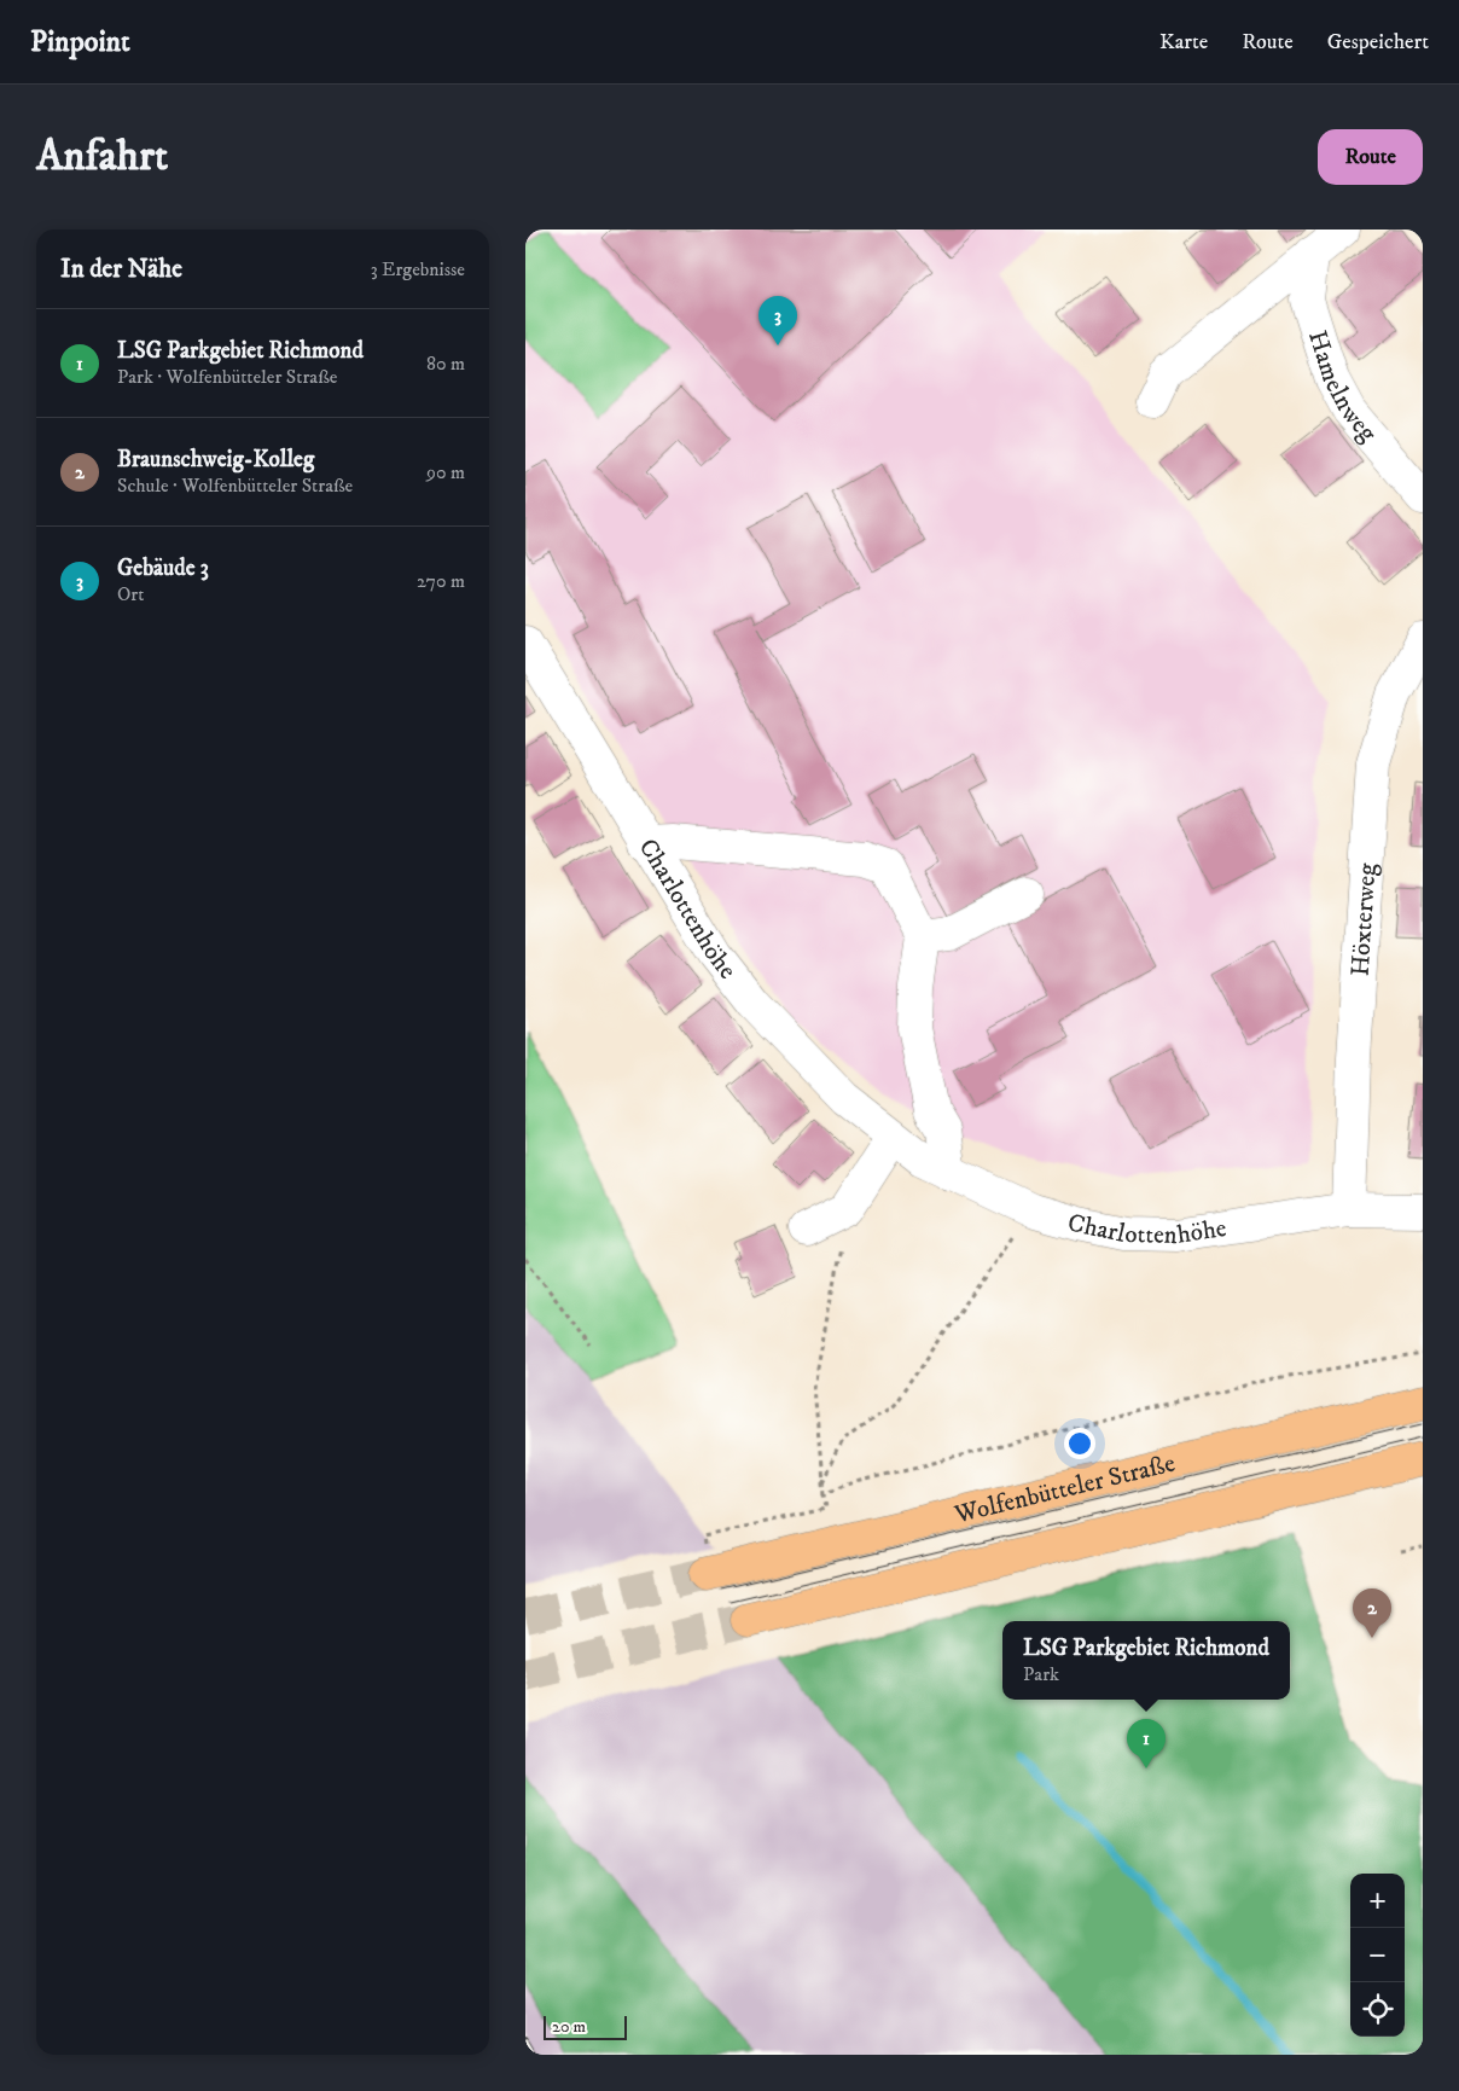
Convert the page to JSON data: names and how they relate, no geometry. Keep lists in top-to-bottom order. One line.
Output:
{"streets":{"main road":["Wolfenbütteler Straße"],"street":["Hamelnweg","Charlottenhöhe","Höxterweg"]},"crossings":[["Charlottenhöhe","Höxterweg"]],"scale_bar":"20 m","page":{"header":"Pinpoint","nav":["Karte","Route","Gespeichert"],"buttons":"Route","title":"Anfahrt","heading":["In der Nähe","3 Ergebnisse"],"pins":["3","2","1"],"list":[{"mark":"1","name":"LSG Parkgebiet Richmond","note":"Park · Wolfenbütteler Straße","value":"80 m"},{"mark":"2","name":"Braunschweig-Kolleg","note":"Schule · Wolfenbütteler Straße","value":"90 m"},{"mark":"3","name":"Gebäude 3","note":"Ort","value":"270 m"}],"popup":["LSG Parkgebiet Richmond","Park"],"map_buttons":["+","−"],"scale":"20 m"}}
